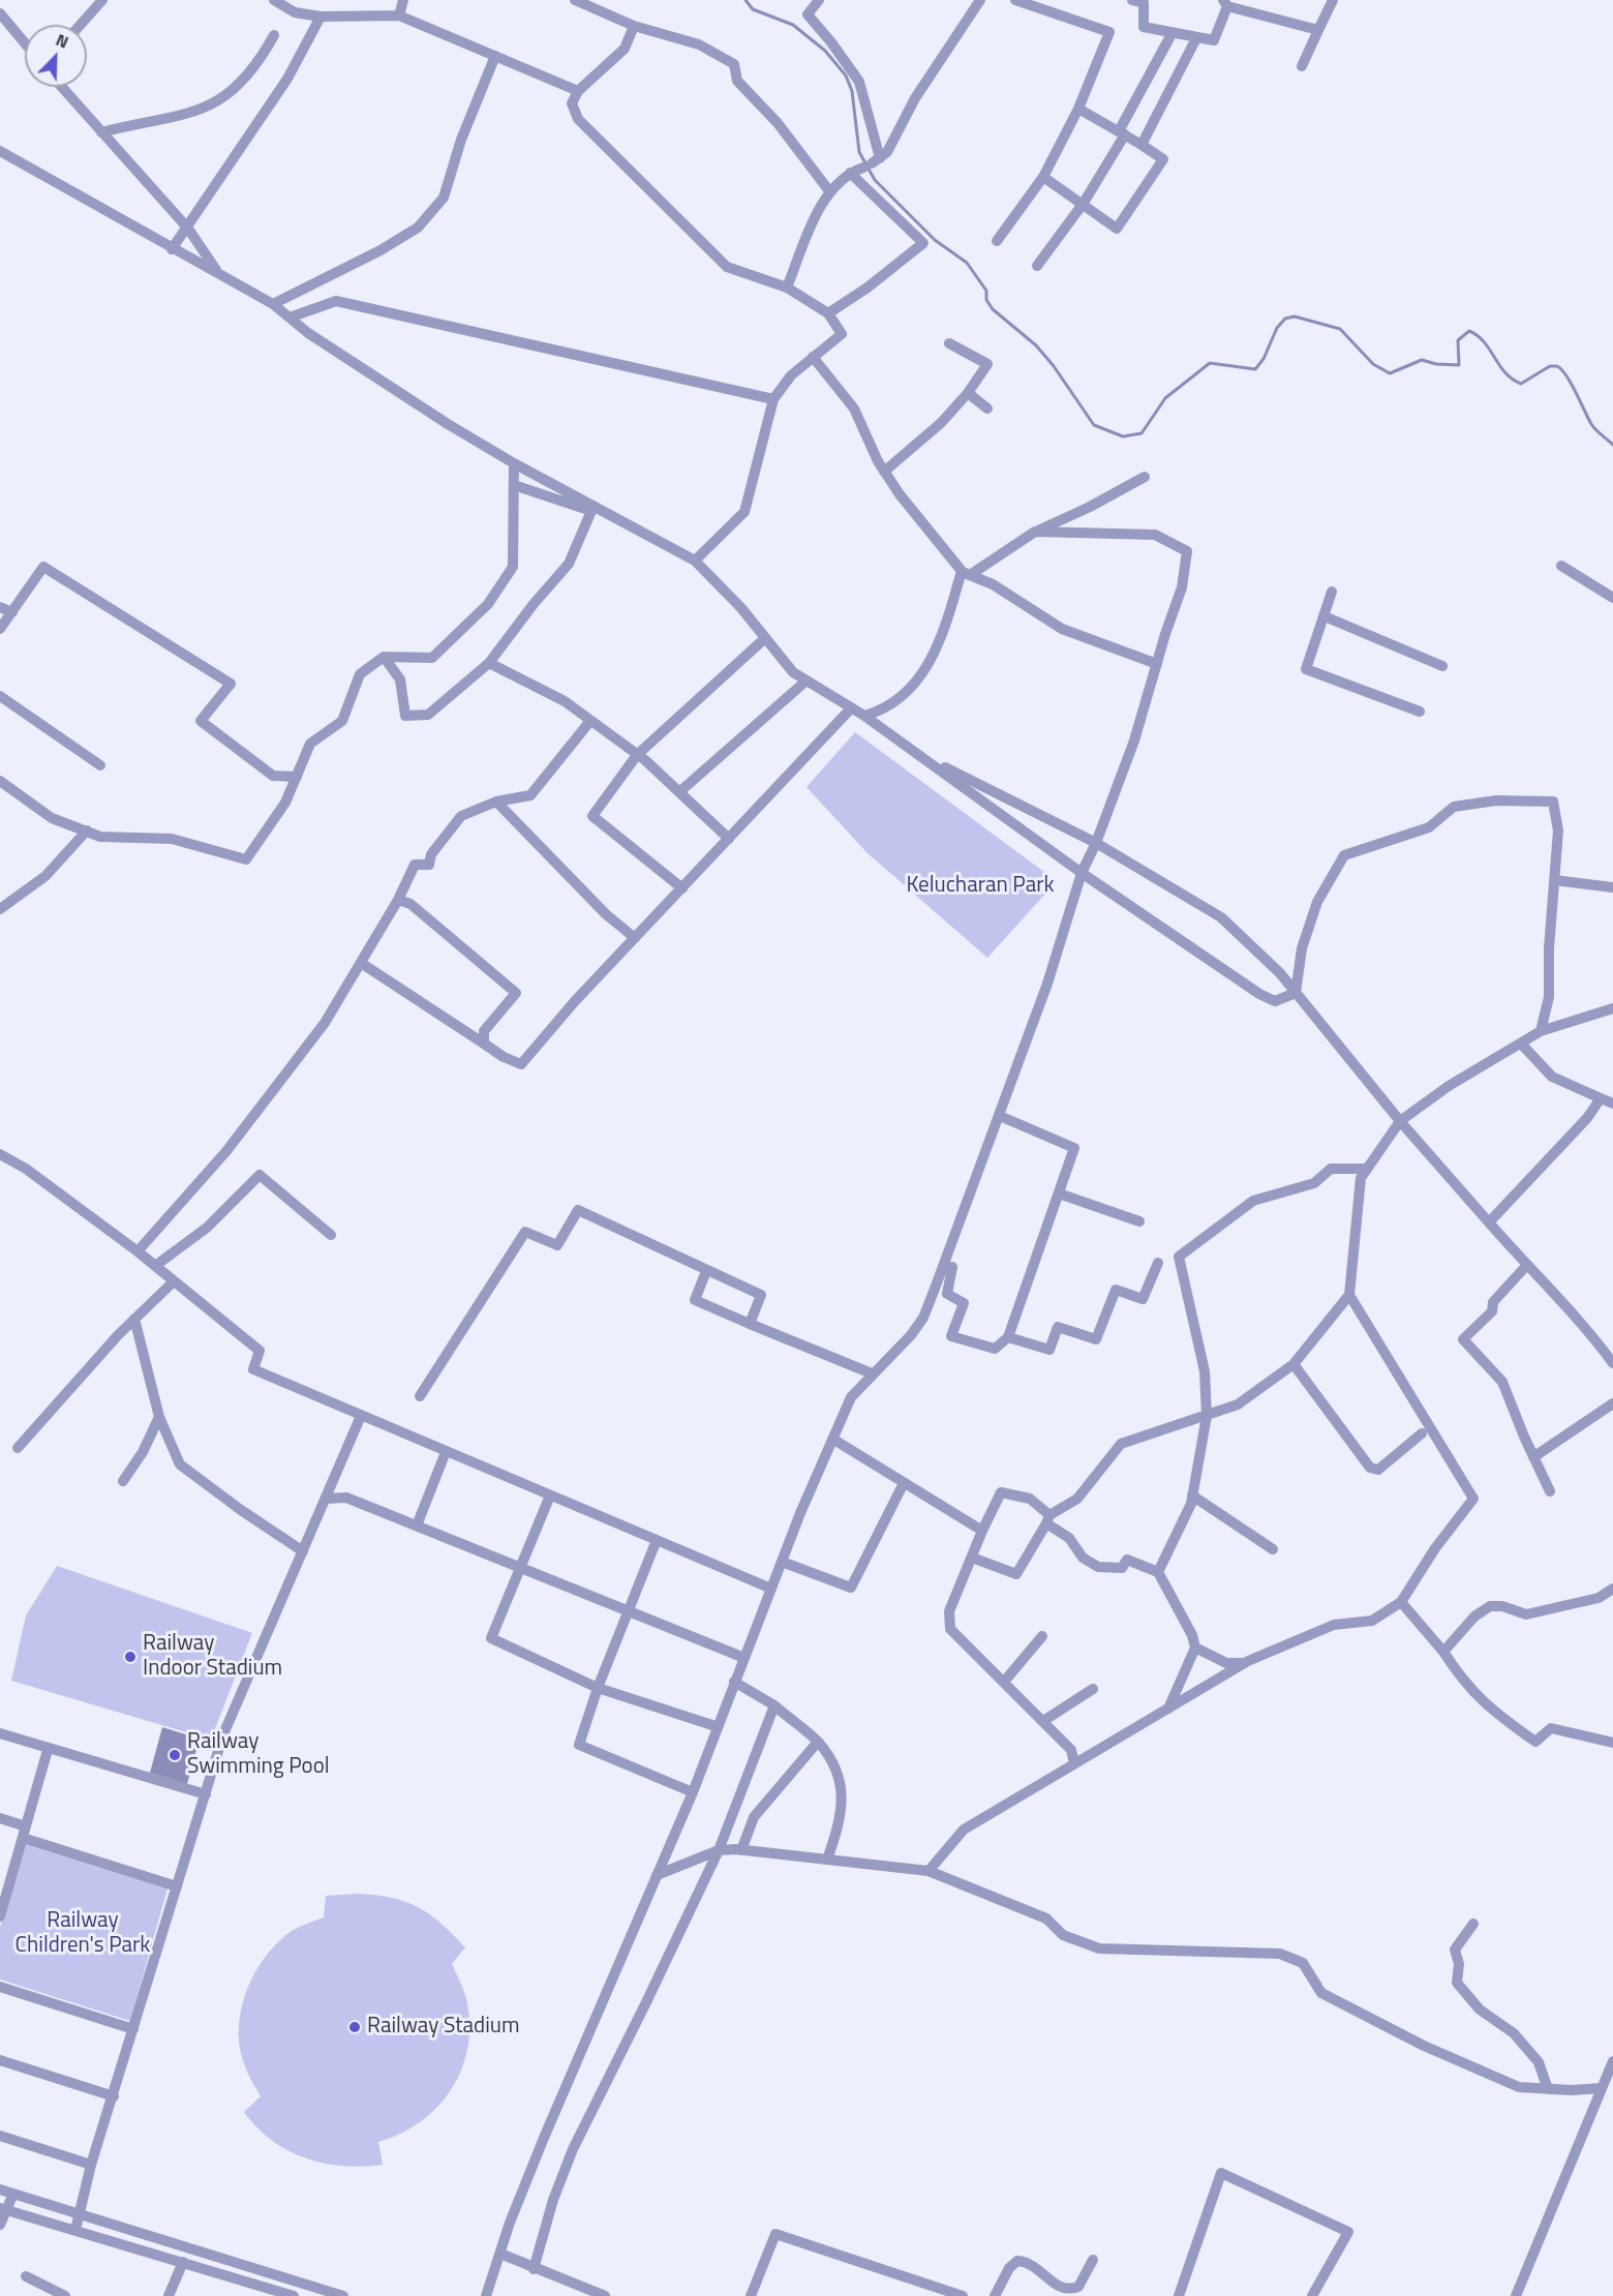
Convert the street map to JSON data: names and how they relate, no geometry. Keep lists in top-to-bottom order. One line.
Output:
{"parks":["Kelucharan Park","Railway Children's Park"],"places":["Railway Indoor Stadium","Railway Swimming Pool","Railway Stadium"],"north":"top right"}
